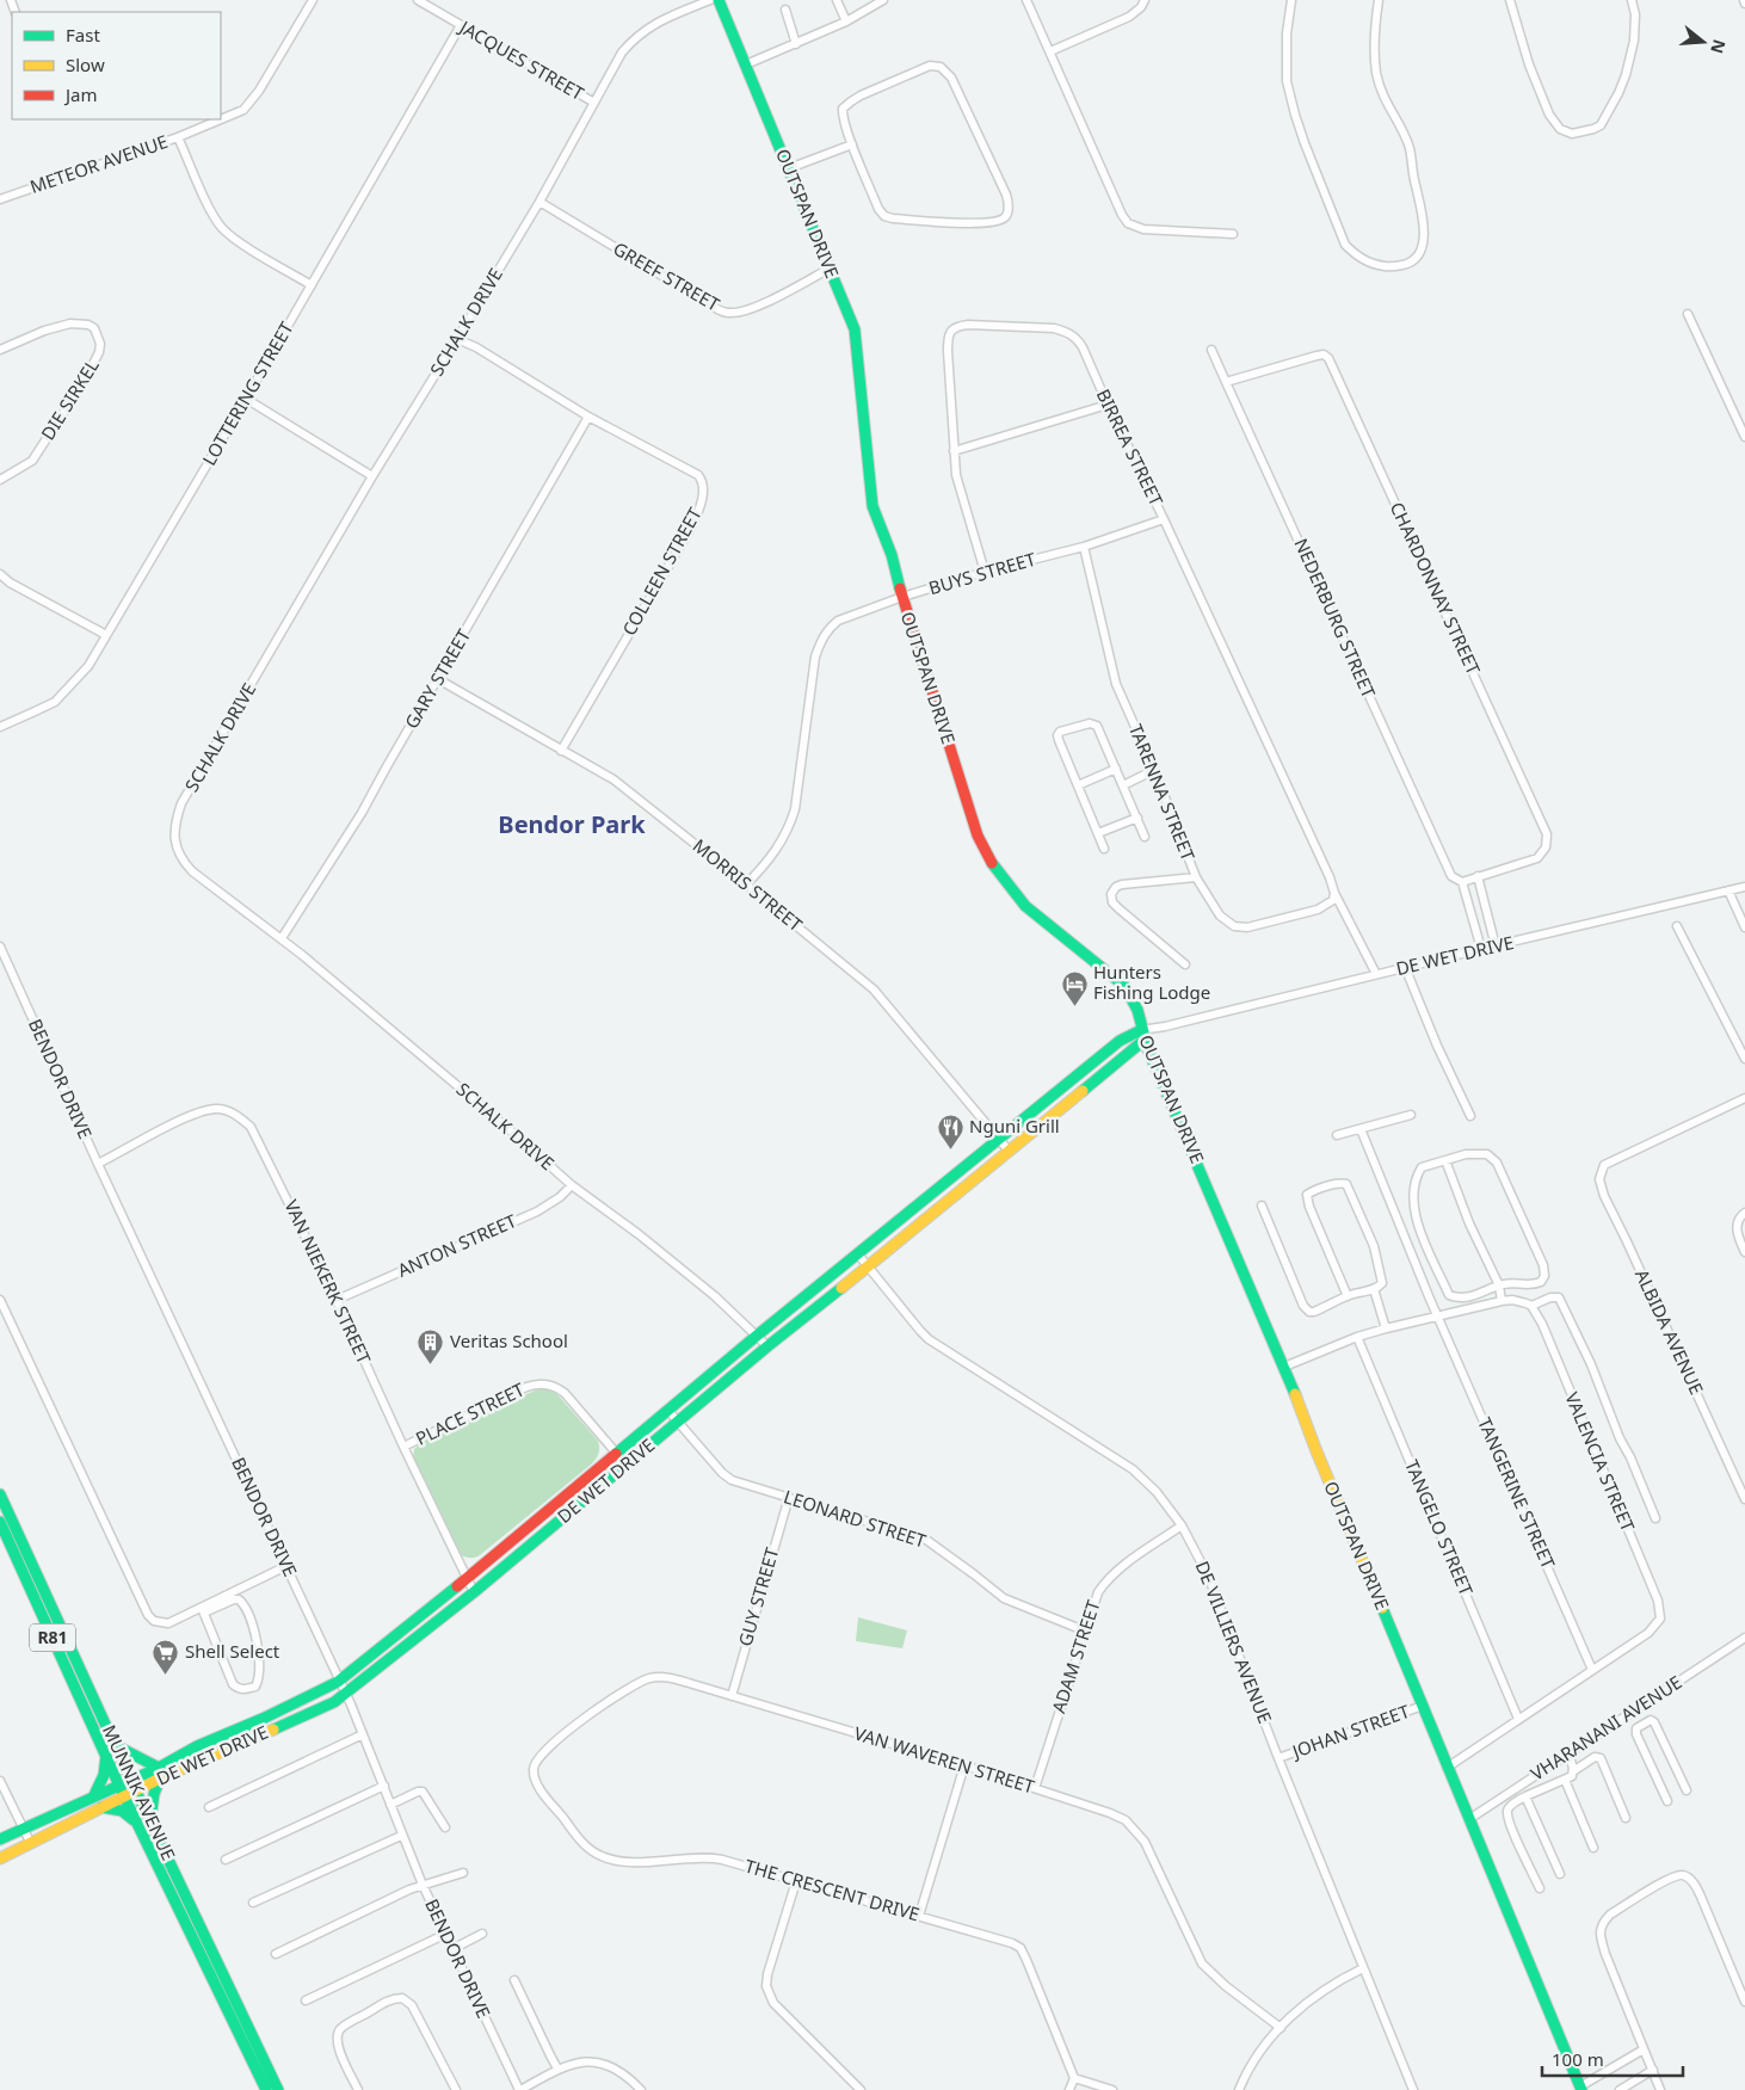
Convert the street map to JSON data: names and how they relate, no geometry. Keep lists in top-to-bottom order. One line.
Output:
{"streets":{"street":["JACQUES STREET","METEOR AVENUE","OUTSPAN DRIVE","GREEF STREET","SCHALK DRIVE","LOTTERING STREET","DIE SIRKEL","BIRREA STREET","COLLEEN STREET","BUYS STREET","CHARDONNAY STREET","NEDERBURG STREET","GARY STREET","TARENNA STREET","MORRIS STREET","DE WET DRIVE","BENDOR DRIVE","ANTON STREET","VAN NIEKERK STREET","ALBIDA AVENUE","PLACE STREET","VALENCIA STREET","TANGERINE STREET","LEONARD STREET","TANGELO STREET","GUY STREET","R81","DE VILLIERS AVENUE","ADAM STREET","VHARANANI AVENUE","JOHAN STREET","VAN WAVEREN STREET","MUNNIK AVENUE","THE CRESCENT DRIVE"]},"crossings":[["JACQUES STREET","SCHALK DRIVE"],["JACQUES STREET","LOTTERING STREET"],["OUTSPAN DRIVE","GREEF STREET"],["OUTSPAN DRIVE","BUYS STREET"],["OUTSPAN DRIVE","DE WET DRIVE"],["OUTSPAN DRIVE","VALENCIA STREET"],["OUTSPAN DRIVE","VHARANANI AVENUE"],["OUTSPAN DRIVE","JOHAN STREET"],["GREEF STREET","SCHALK DRIVE"],["SCHALK DRIVE","COLLEEN STREET"],["SCHALK DRIVE","GARY STREET"],["SCHALK DRIVE","DE WET DRIVE"],["SCHALK DRIVE","ANTON STREET"],["BIRREA STREET","BUYS STREET"],["BIRREA STREET","TARENNA STREET"],["BIRREA STREET","DE WET DRIVE"],["COLLEEN STREET","GARY STREET"],["COLLEEN STREET","MORRIS STREET"],["BUYS STREET","TARENNA STREET"],["BUYS STREET","MORRIS STREET"],["CHARDONNAY STREET","NEDERBURG STREET"],["NEDERBURG STREET","DE WET DRIVE"],["GARY STREET","MORRIS STREET"],["MORRIS STREET","DE WET DRIVE"],["DE WET DRIVE","BENDOR DRIVE"],["DE WET DRIVE","VAN NIEKERK STREET"],["DE WET DRIVE","PLACE STREET"],["DE WET DRIVE","LEONARD STREET"],["DE WET DRIVE","DE VILLIERS AVENUE"],["DE WET DRIVE","MUNNIK AVENUE"],["BENDOR DRIVE","VAN NIEKERK STREET"],["ANTON STREET","VAN NIEKERK STREET"],["VAN NIEKERK STREET","PLACE STREET"],["VALENCIA STREET","TANGERINE STREET"],["VALENCIA STREET","TANGELO STREET"],["LEONARD STREET","GUY STREET"],["LEONARD STREET","ADAM STREET"],["GUY STREET","VAN WAVEREN STREET"],["DE VILLIERS AVENUE","ADAM STREET"],["DE VILLIERS AVENUE","JOHAN STREET"],["ADAM STREET","VAN WAVEREN STREET"],["VAN WAVEREN STREET","THE CRESCENT DRIVE"]],"districts":["Bendor Park"],"places":{"hotel":["Hunters Fishing Lodge"],"restaurant":["Nguni Grill"],"building":["Veritas School"],"supermarket":["Shell Select"]},"legend":["Fast","Slow","Jam"],"scale_bar":"100 m","north":"right"}
